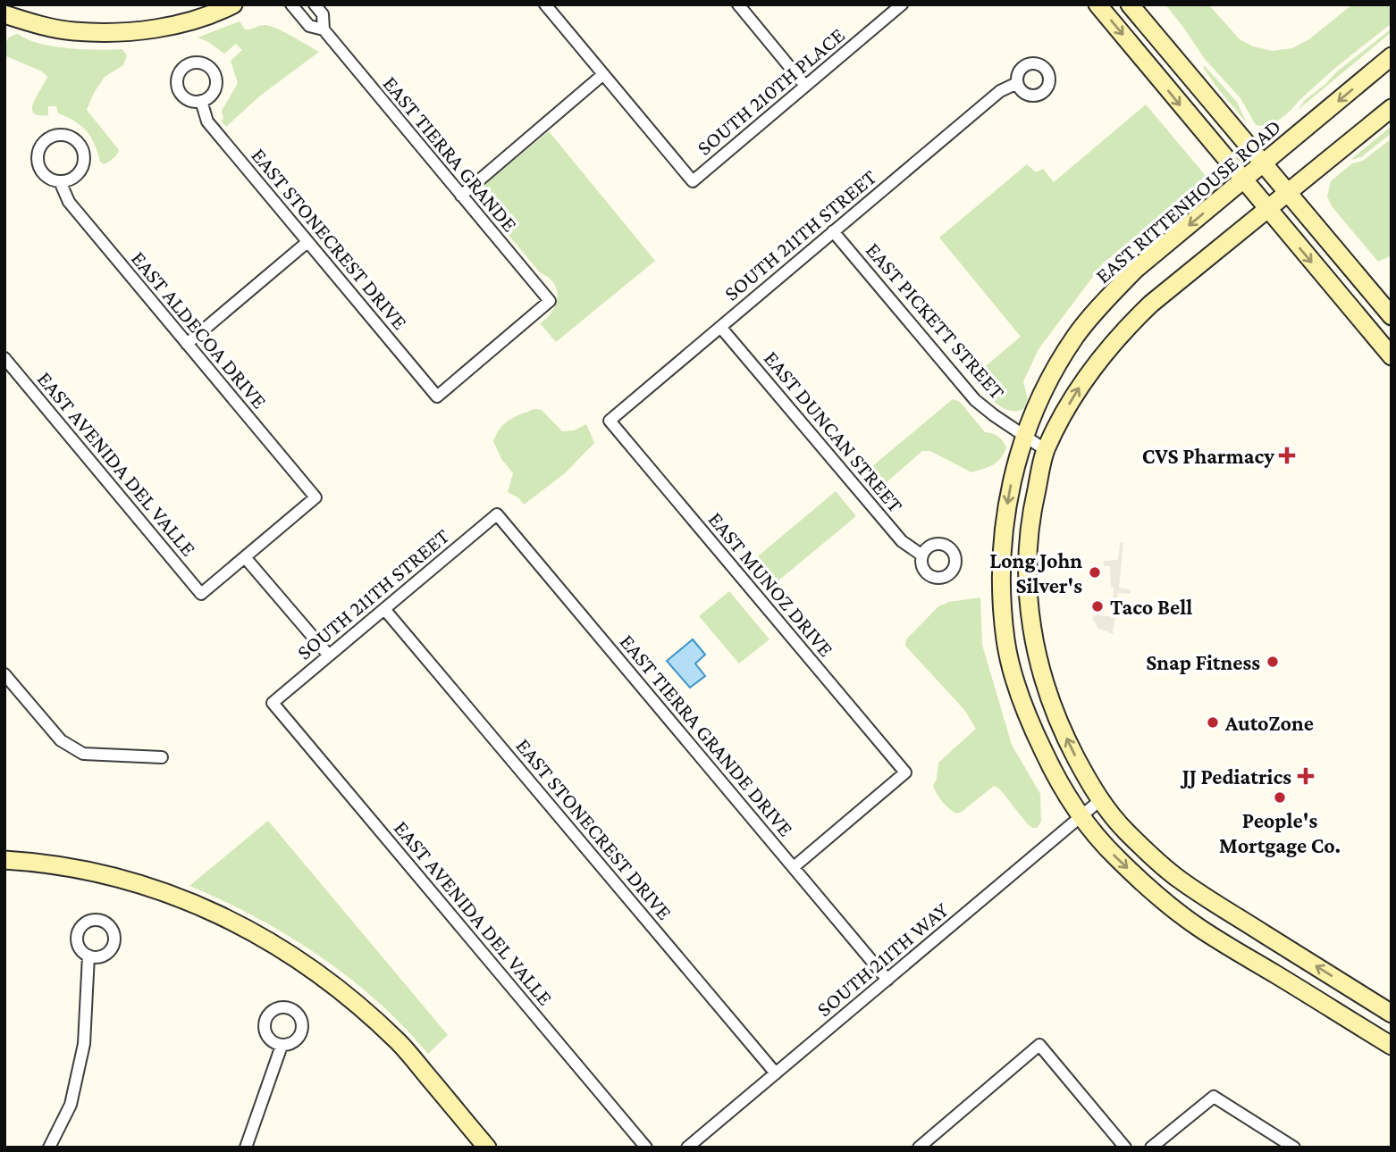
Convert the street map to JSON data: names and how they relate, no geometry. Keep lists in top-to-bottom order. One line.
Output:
{"streets":{"main road":["EAST RITTENHOUSE ROAD"],"street":["SOUTH 210TH PLACE","EAST TIERRA GRANDE","SOUTH 211TH STREET","EAST STONECREST DRIVE","EAST PICKETT STREET","EAST ALDECOA DRIVE","EAST DUNCAN STREET","EAST AVENIDA DEL VALLE","EAST MUNOZ DRIVE","EAST TIERRA GRANDE DRIVE","SOUTH 211TH WAY"]},"crossings":[["EAST TIERRA GRANDE","EAST STONECREST DRIVE"],["EAST RITTENHOUSE ROAD","EAST PICKETT STREET"],["EAST RITTENHOUSE ROAD","SOUTH 211TH WAY"],["SOUTH 211TH STREET","EAST STONECREST DRIVE"],["SOUTH 211TH STREET","EAST PICKETT STREET"],["SOUTH 211TH STREET","EAST DUNCAN STREET"],["SOUTH 211TH STREET","EAST AVENIDA DEL VALLE"],["SOUTH 211TH STREET","EAST MUNOZ DRIVE"],["SOUTH 211TH STREET","EAST TIERRA GRANDE DRIVE"],["EAST STONECREST DRIVE","SOUTH 211TH WAY"],["EAST ALDECOA DRIVE","EAST AVENIDA DEL VALLE"],["EAST MUNOZ DRIVE","EAST TIERRA GRANDE DRIVE"],["EAST TIERRA GRANDE DRIVE","SOUTH 211TH WAY"]],"places":{"health":["CVS Pharmacy","JJ Pediatrics"],"other":["Long John Silver's","Taco Bell","Snap Fitness","AutoZone","People's Mortgage Co."]}}
